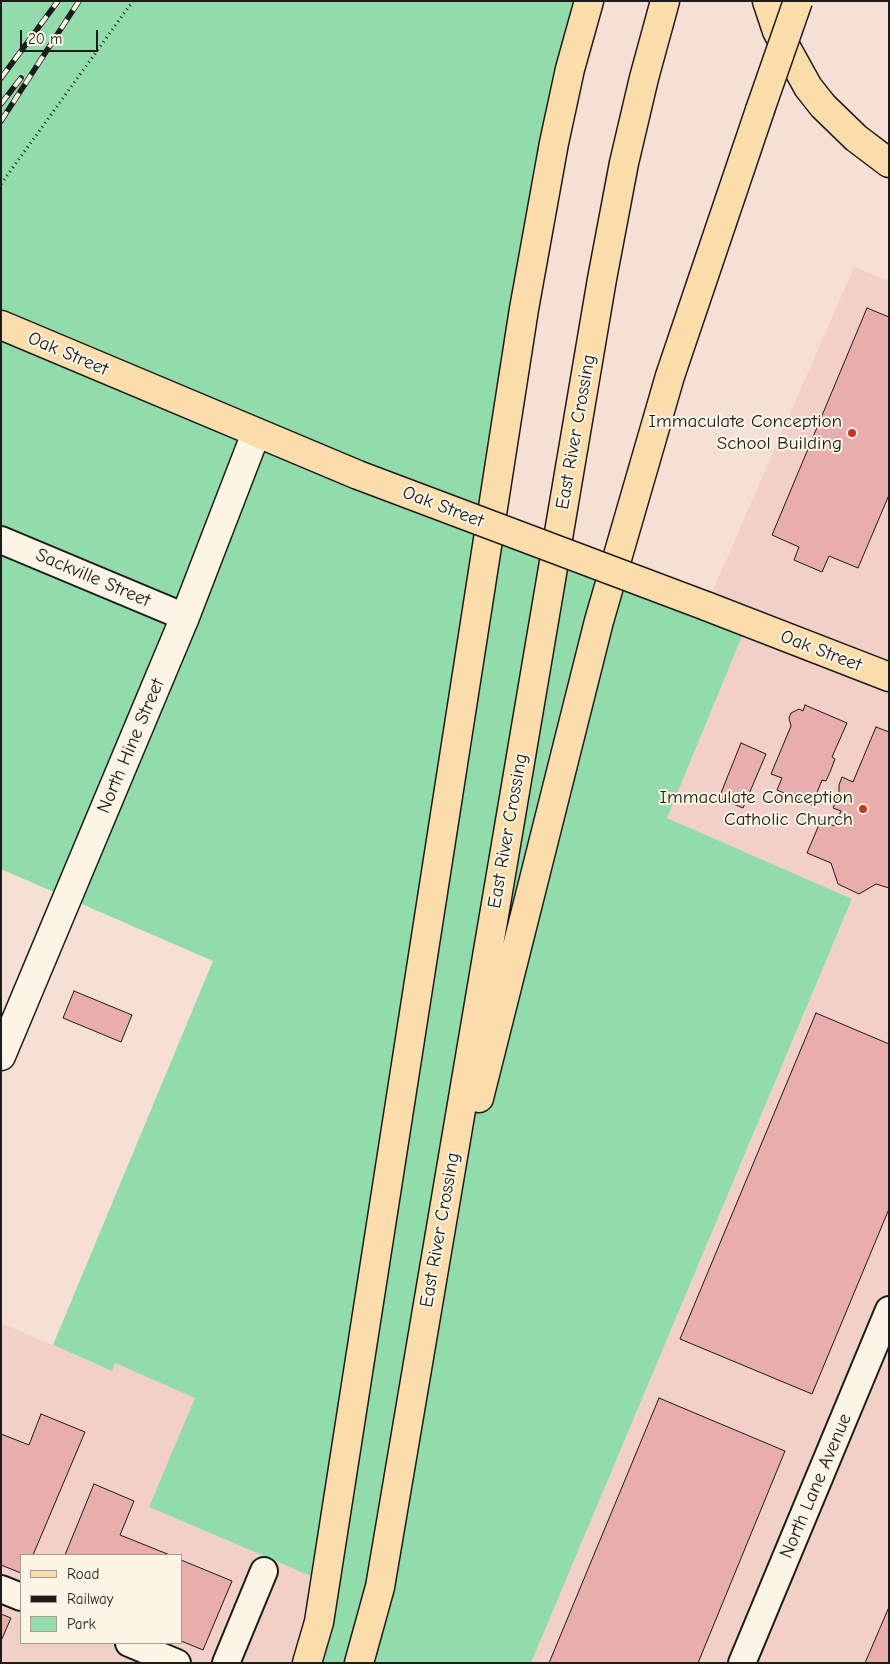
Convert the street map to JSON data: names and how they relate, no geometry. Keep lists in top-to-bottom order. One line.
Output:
{"streets":{"main road":["Oak Street","East River Crossing","North Hine Street"],"street":["Sackville Street","North Lane Avenue"]},"crossings":[["Oak Street","North Hine Street"],["Sackville Street","North Hine Street"]],"places":["Immaculate Conception School Building","Immaculate Conception Catholic Church"],"legend":["Road","Railway","Park"],"scale_bar":"20 m"}
